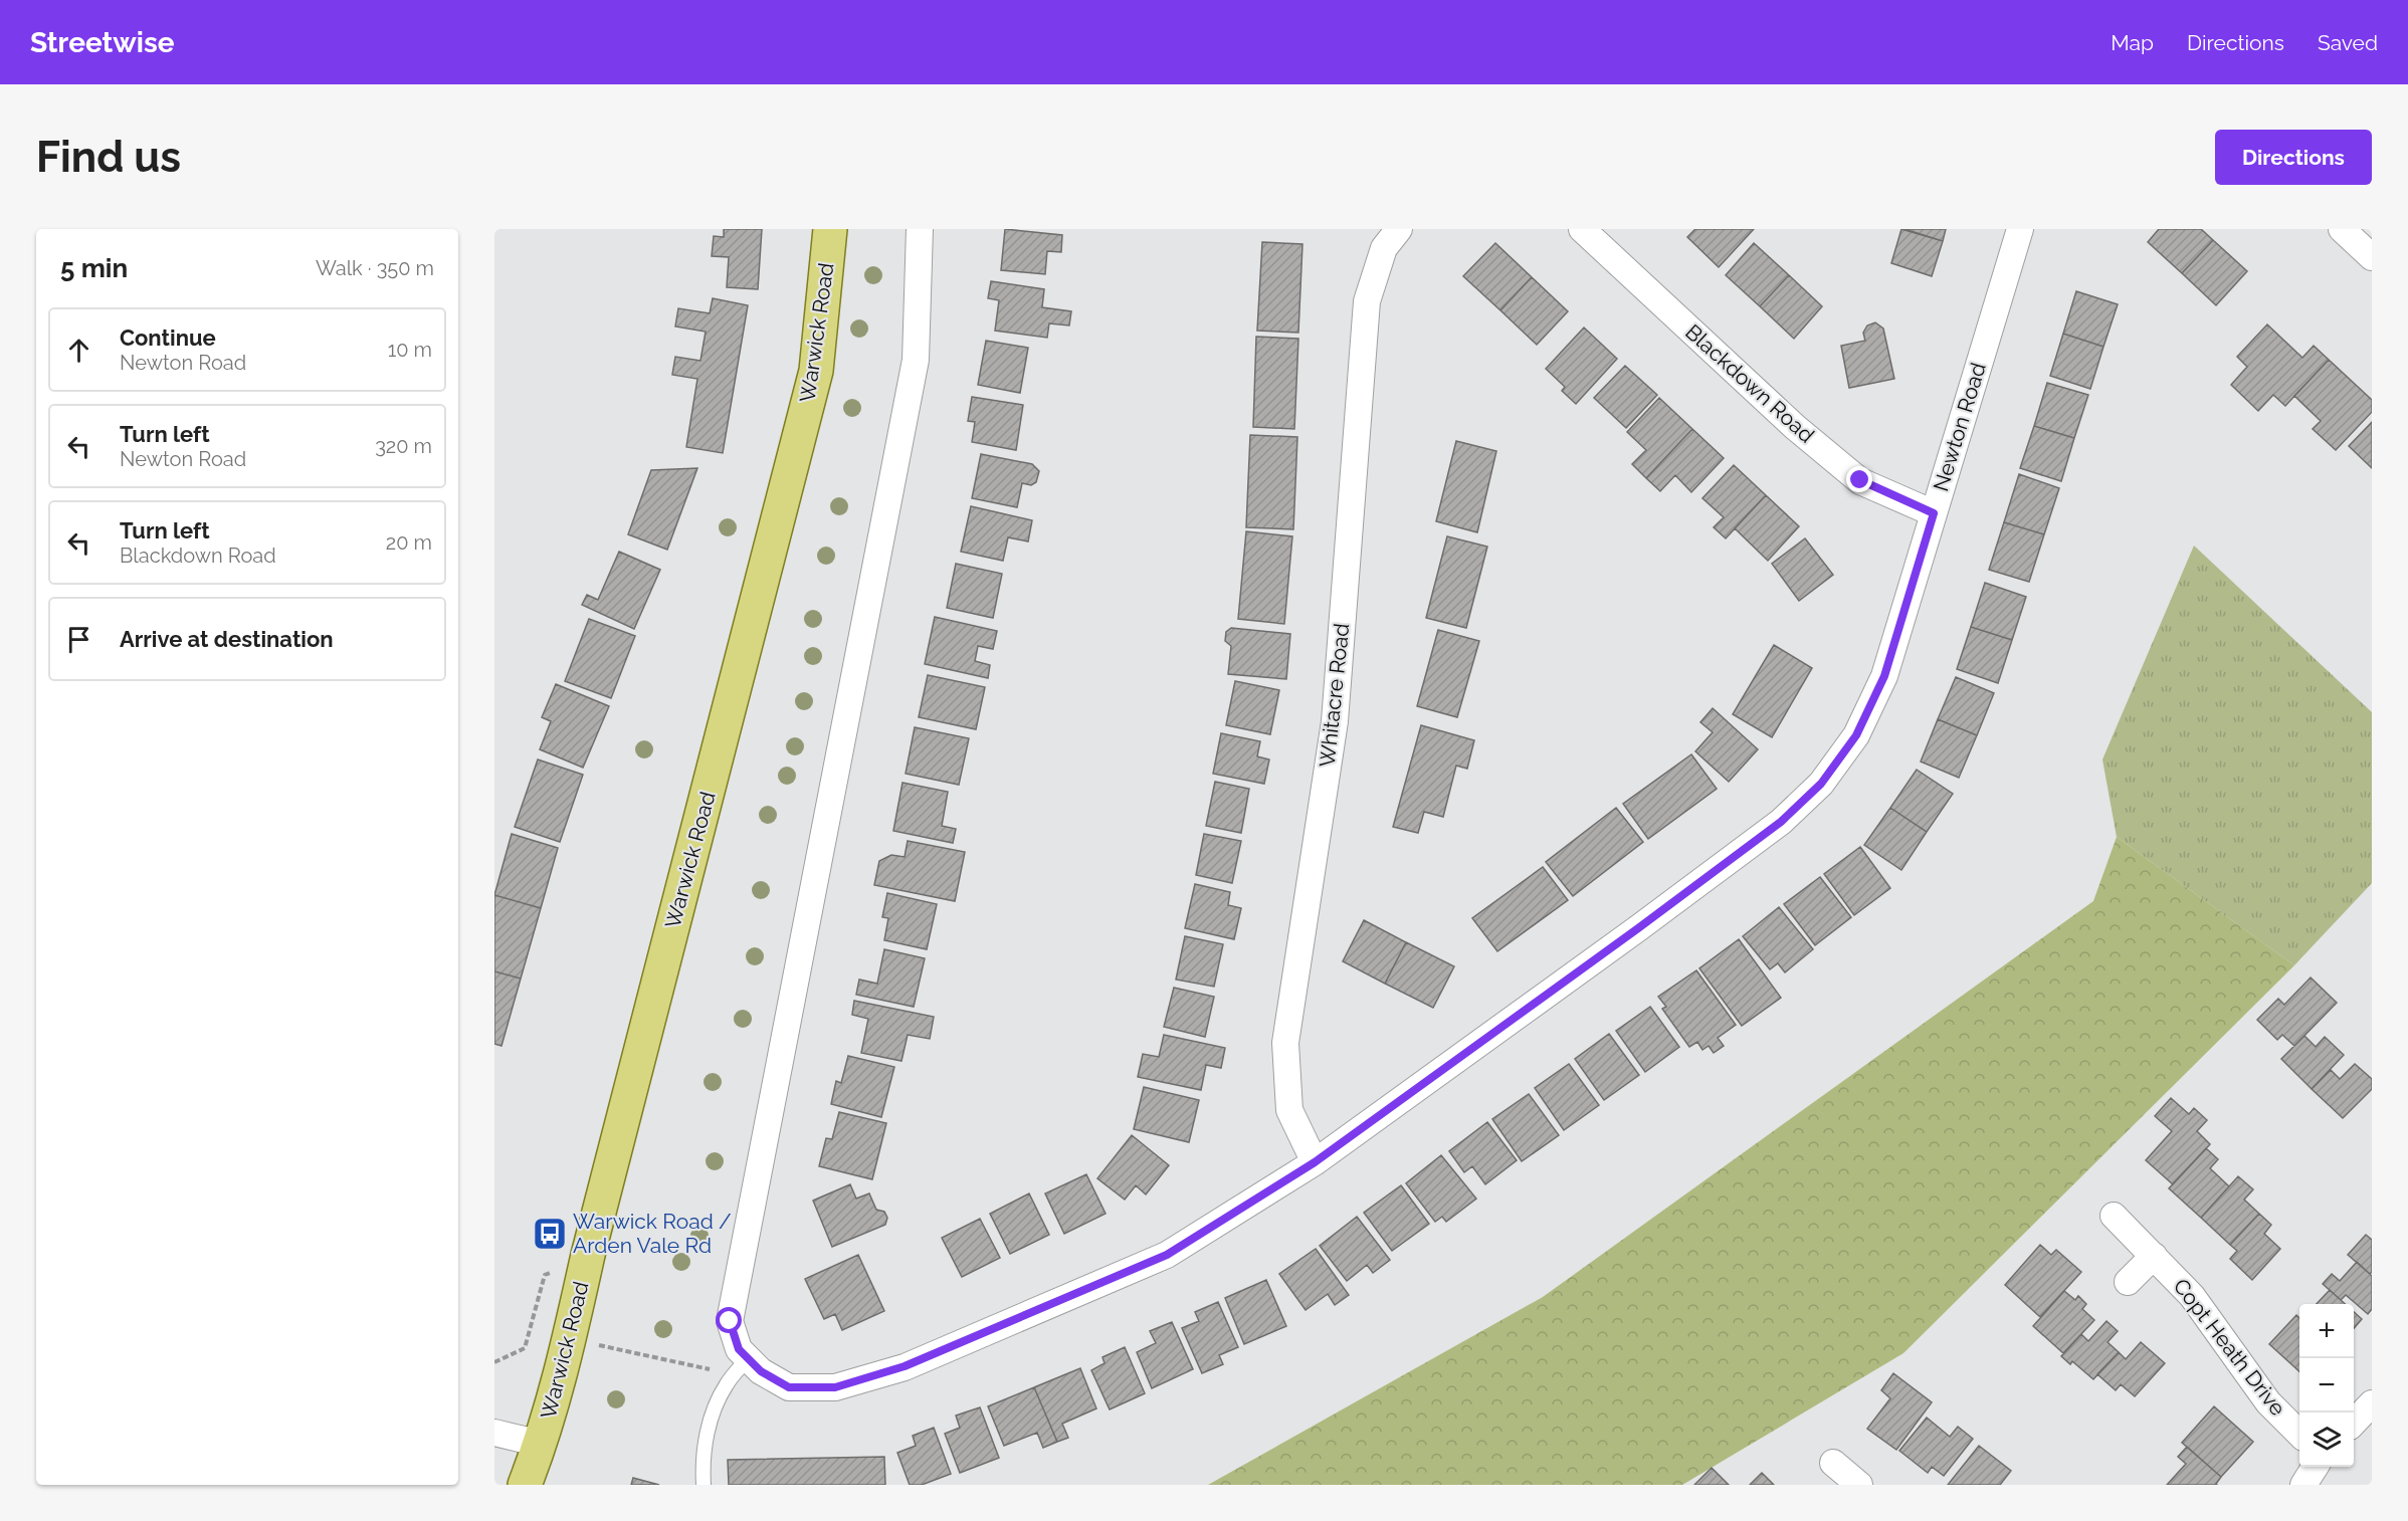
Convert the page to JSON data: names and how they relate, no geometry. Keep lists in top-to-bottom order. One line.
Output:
{"streets":{"main road":["Warwick Road"],"street":["Blackdown Road","Newton Road","Whitacre Road","Copt Heath Drive"]},"crossings":[["Blackdown Road","Newton Road"],["Newton Road","Whitacre Road"]],"places":{"bus stop":["Warwick Road / Arden Vale Rd"]},"page":{"header":"Streetwise","nav":["Map","Directions","Saved"],"buttons":"Directions","title":"Find us","heading":["5 min","Walk · 350 m"],"list":[["Continue","Newton Road","10 m"],["Turn left","Newton Road","320 m"],["Turn left","Blackdown Road","20 m"],"Arrive at destination"],"map_buttons":["+","−"]}}
